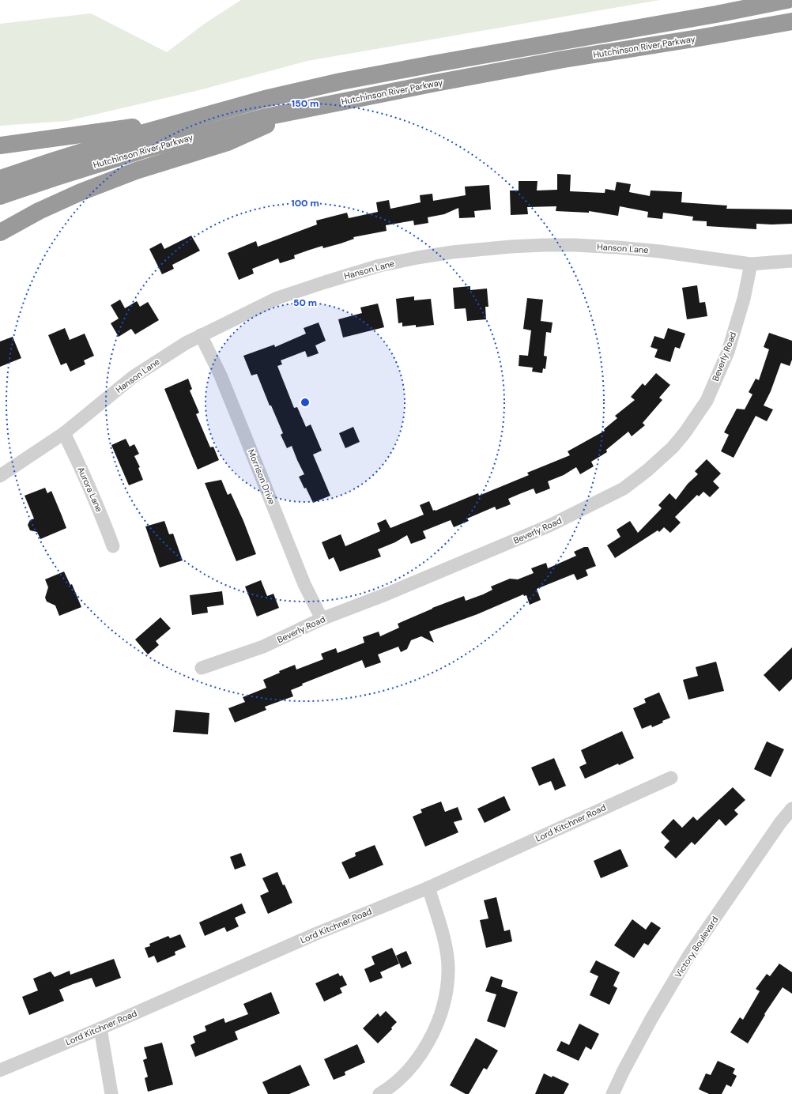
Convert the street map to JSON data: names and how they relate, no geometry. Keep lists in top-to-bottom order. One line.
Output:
{"streets":{"highway":["Hutchinson River Parkway"],"street":["Hanson Lane","Beverly Road","Morrison Drive","Aurora Lane","Lord Kitchner Road","Victory Boulevard"]},"crossings":[["Hanson Lane","Beverly Road"],["Hanson Lane","Morrison Drive"],["Hanson Lane","Aurora Lane"],["Beverly Road","Morrison Drive"]],"rings":["150 m","100 m","50 m"]}
